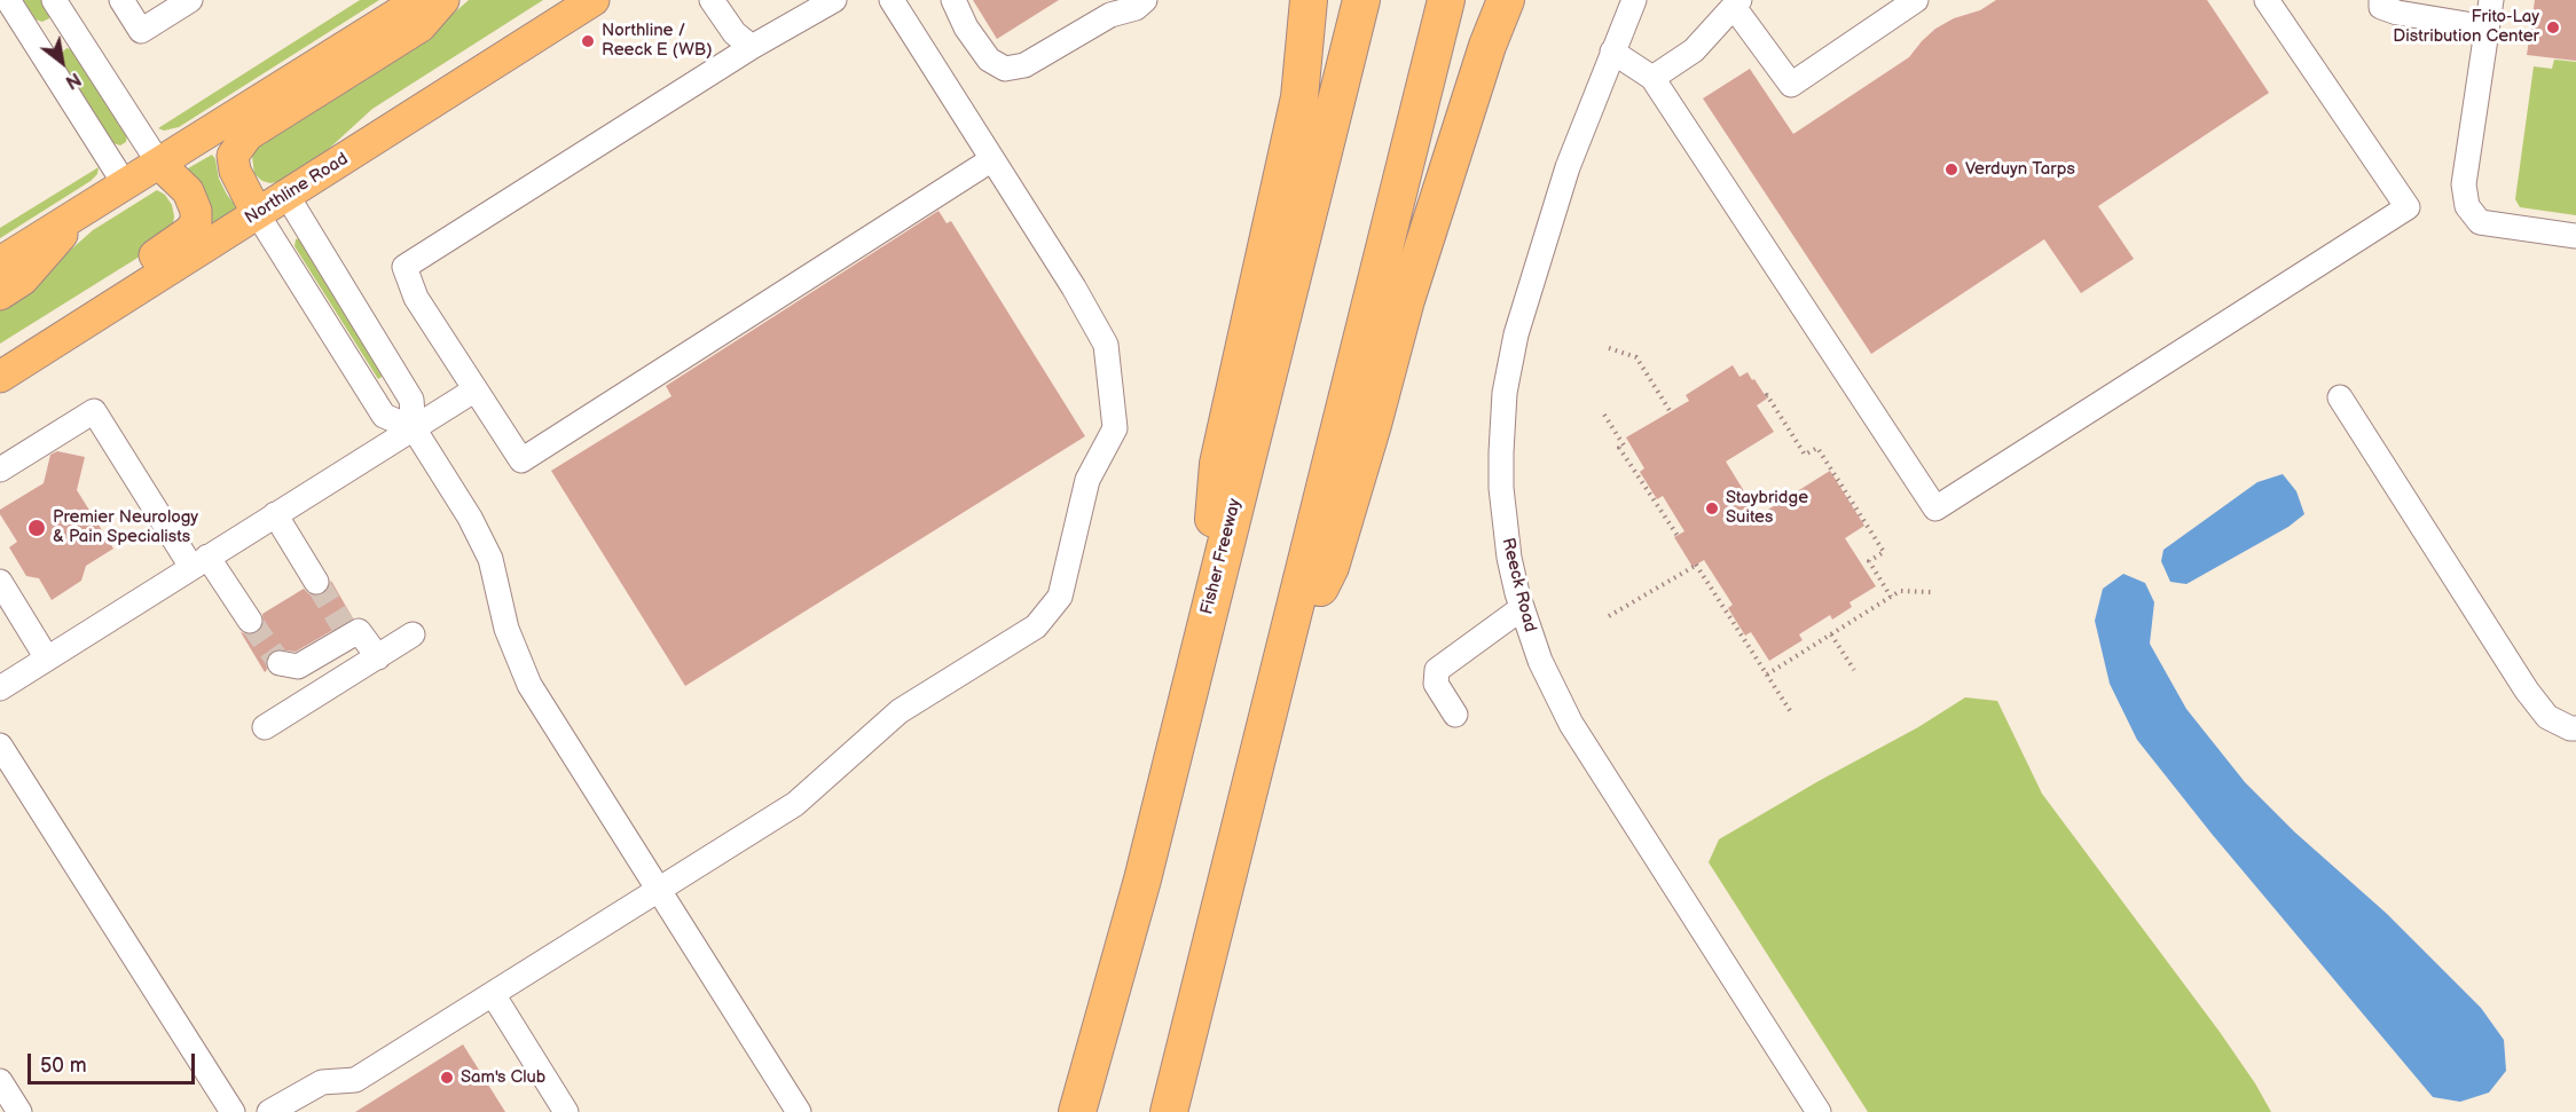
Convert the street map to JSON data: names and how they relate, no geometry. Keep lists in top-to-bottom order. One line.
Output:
{"streets":{"highway":["Fisher Freeway"],"main road":["Northline Road"],"street":["Reeck Road"]},"places":["Frito-Lay Distribution Center","Northline / Reeck E (WB)","Verduyn Tarps","Staybridge Suites","Premier Neurology & Pain Specialists","Sam's Club"],"scale_bar":"50 m","north":"bottom right"}
